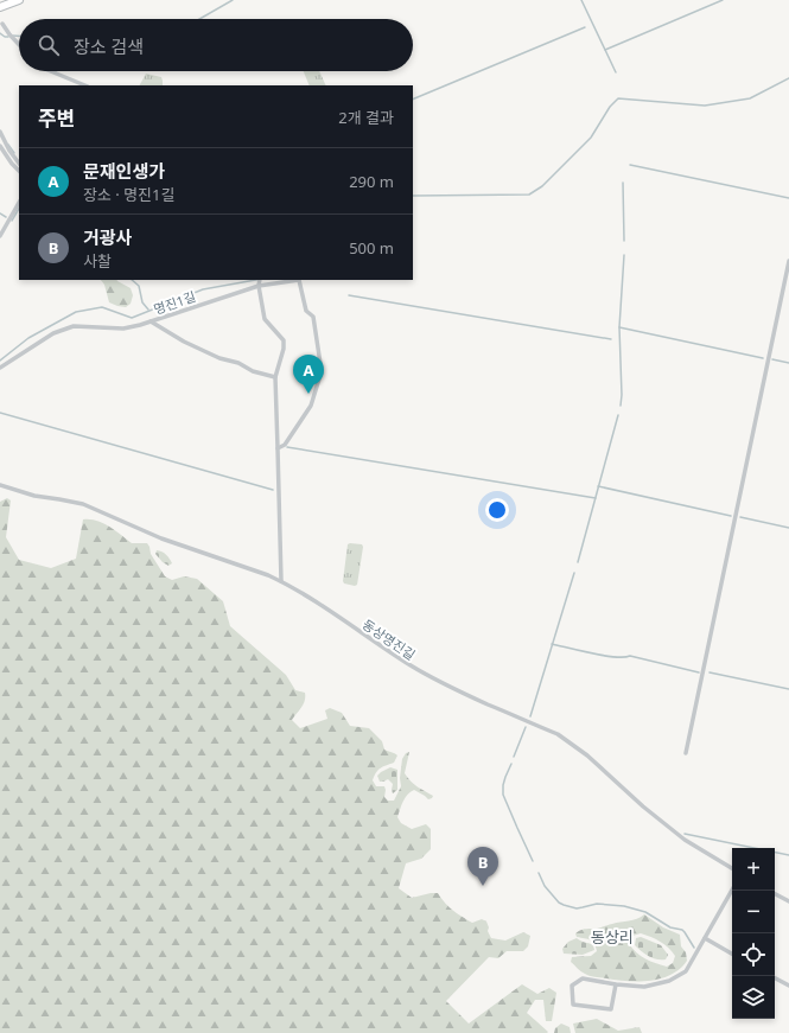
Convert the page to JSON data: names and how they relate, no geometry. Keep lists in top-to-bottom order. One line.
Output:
{"streets":{"street":["명진1길","동상명진길"]},"districts":["동상리"],"page":{"search":"장소 검색","heading":["주변","2개 결과"],"list":[{"mark":"A","name":"문재인생가","note":"장소 · 명진1길","value":"290 m"},{"mark":"B","name":"거광사","note":"사찰","value":"500 m"}],"pins":["A","B"],"map_buttons":["+","−"]}}
